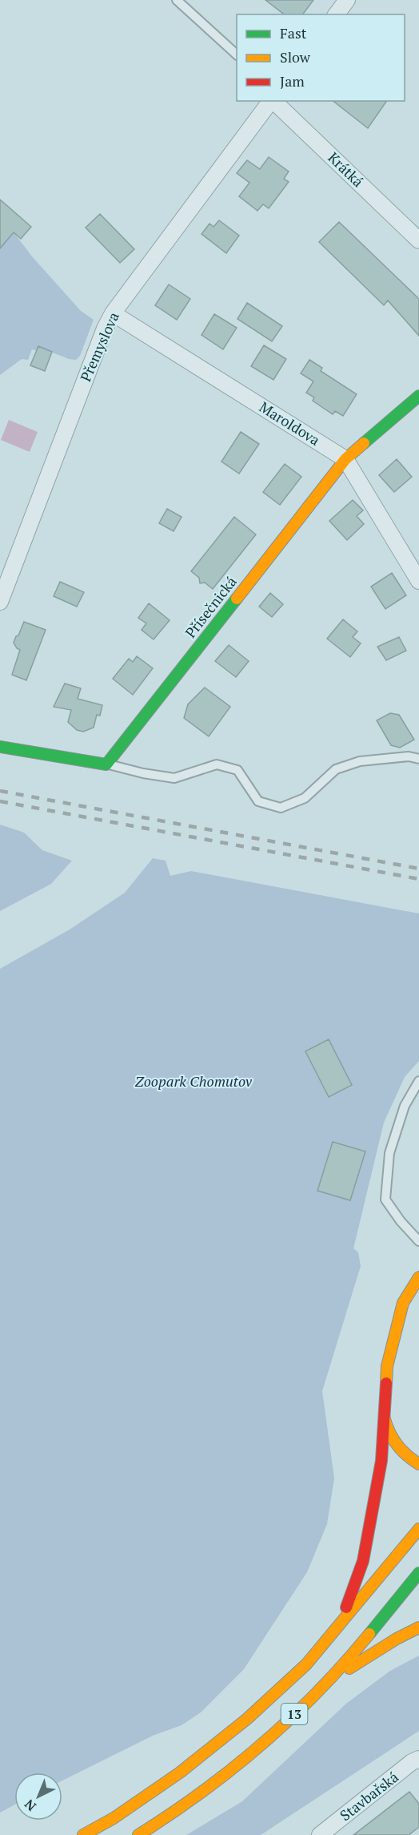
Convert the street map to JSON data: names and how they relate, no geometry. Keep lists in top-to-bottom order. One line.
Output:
{"streets":{"main road":["Přísečnická","13"],"street":["Krátká","Přemyslova","Maroldova","Stavbařská"]},"crossings":[["Přemyslova","Maroldova"],["Maroldova","Přísečnická"]],"parks":["Zoopark Chomutov"],"legend":["Fast","Slow","Jam"],"north":"bottom left"}
